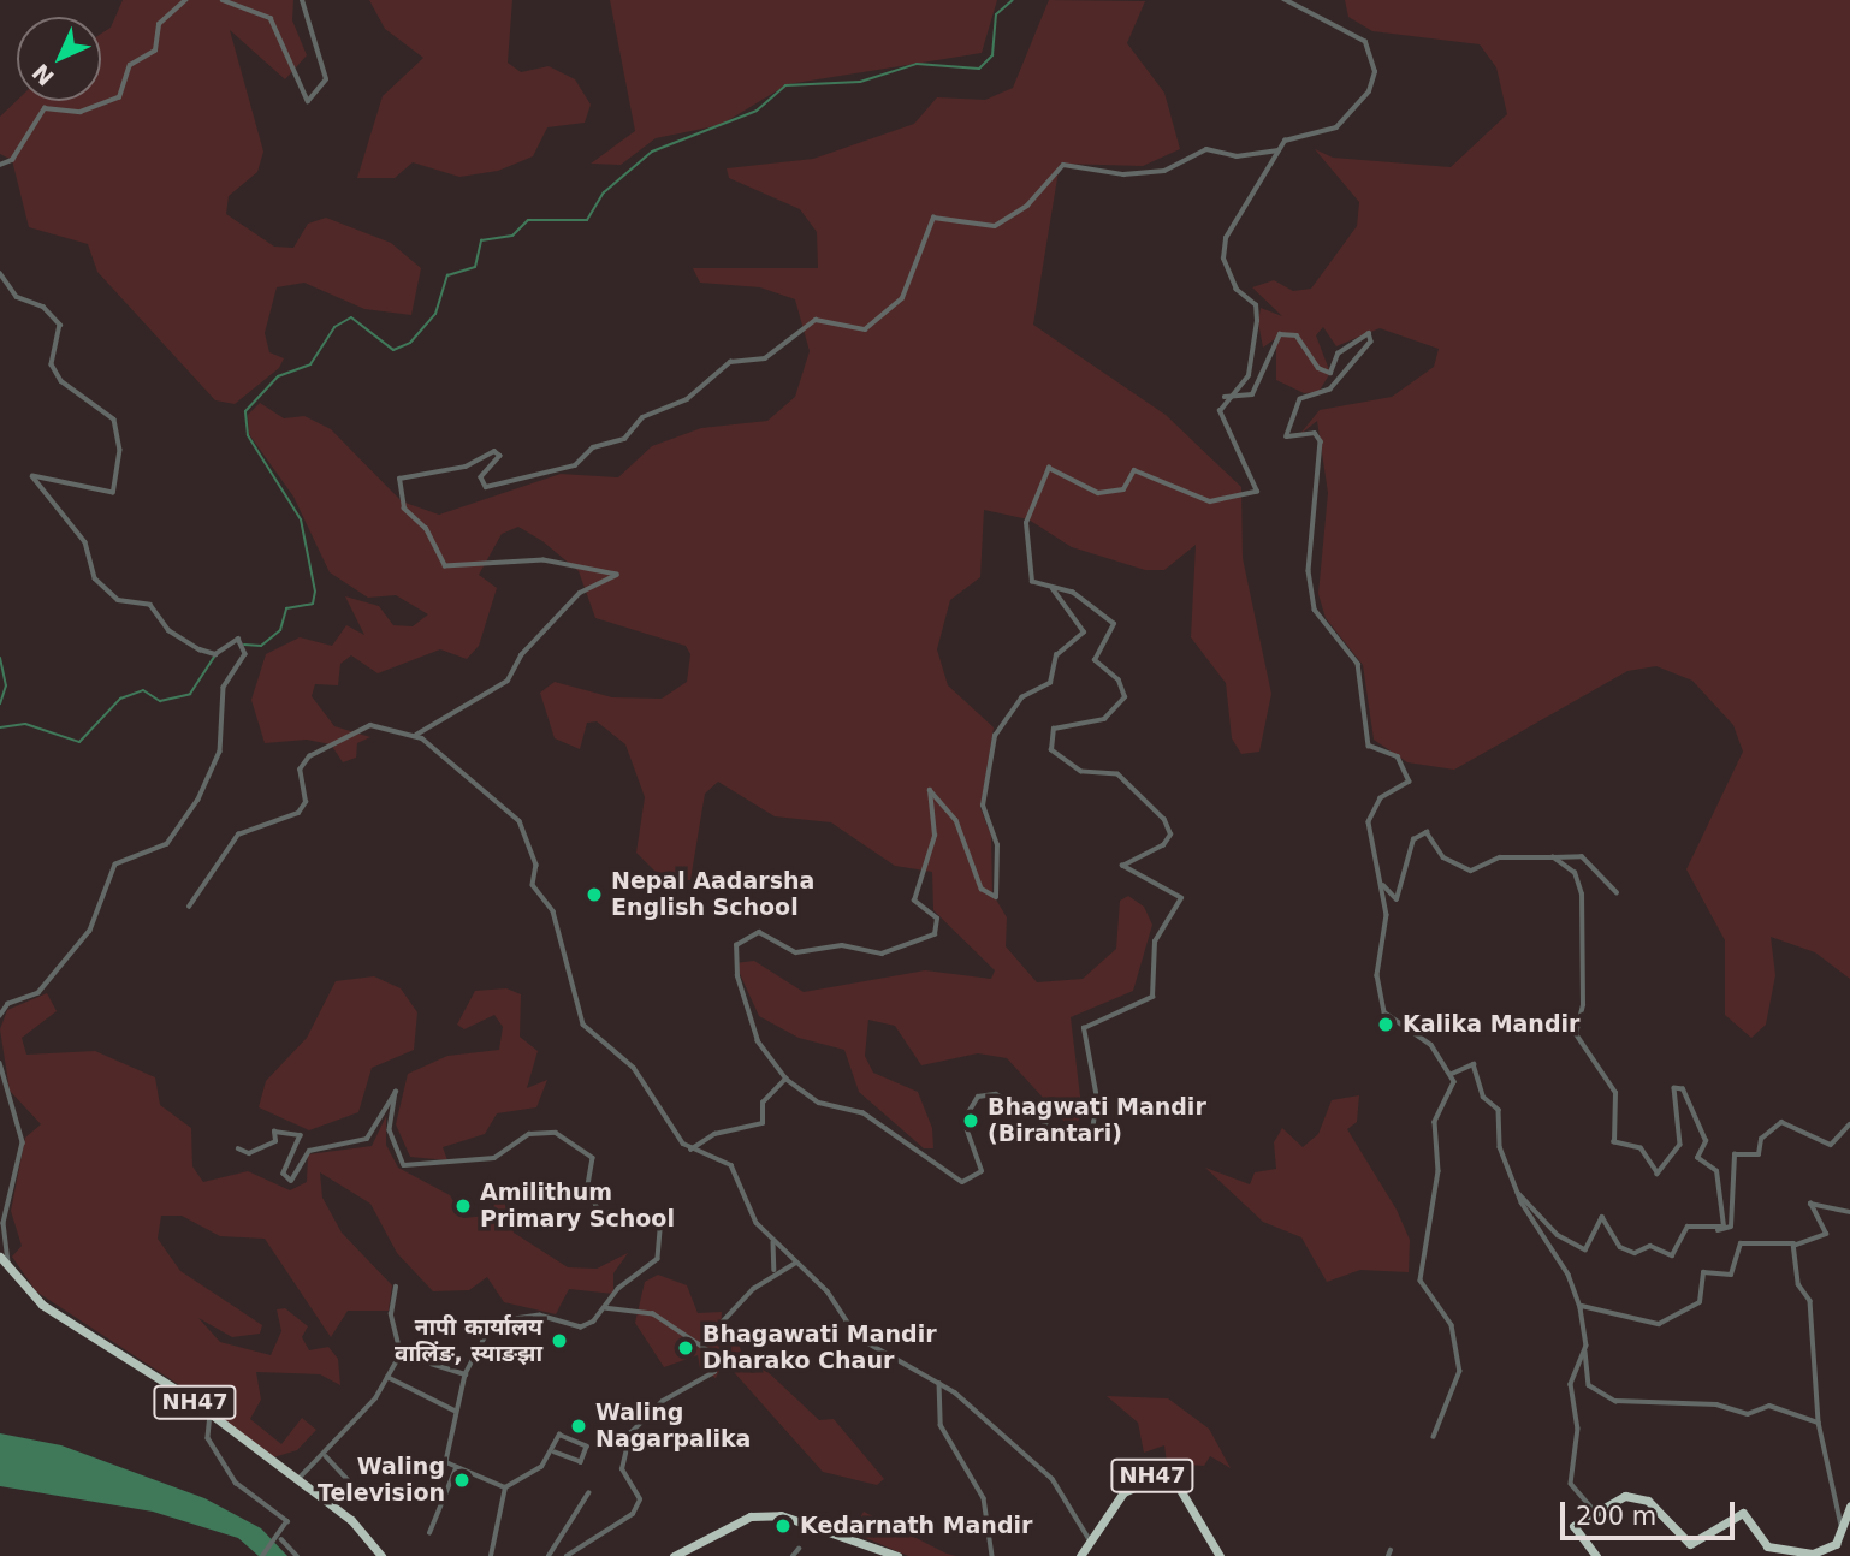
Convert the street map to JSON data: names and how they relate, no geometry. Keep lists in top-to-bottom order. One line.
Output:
{"streets":{"highway":["NH47"]},"places":["Nepal Aadarsha English School","Kalika Mandir","Bhagwati Mandir (Birantari)","Amilithum Primary School","नापी कार्यालय वालिंङ, स्याङझा","Bhagawati Mandir Dharako Chaur","Waling Nagarpalika","Waling Television","Kedarnath Mandir"],"scale_bar":"200 m","north":"bottom left"}
